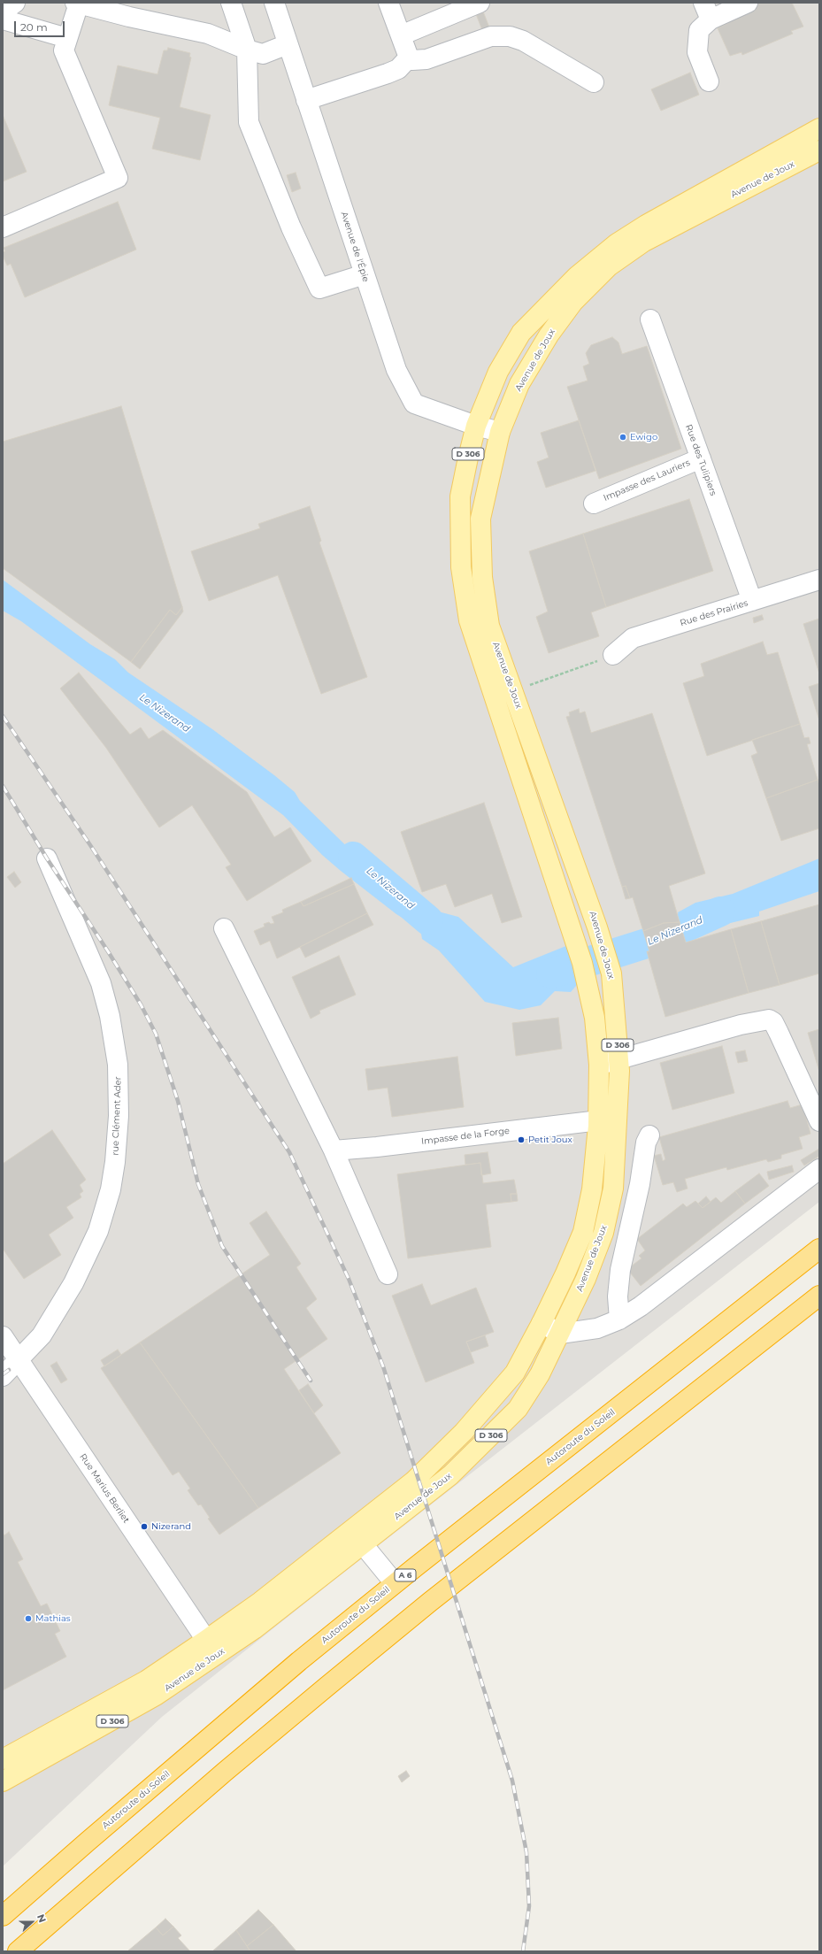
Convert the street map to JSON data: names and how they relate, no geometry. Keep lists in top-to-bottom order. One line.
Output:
{"streets":{"highway":["Autoroute du Soleil","A 6"],"main road":["Avenue de Joux","D 306"],"street":["Avenue de l'Épie","Rue des Tulipiers","Impasse des Lauriers","Rue des Prairies","rue Clément Ader","Impasse de la Forge","Rue Marius Berliet"]},"crossings":[["Avenue de Joux","Avenue de l'Épie"],["Avenue de Joux","Impasse de la Forge"],["Avenue de Joux","Rue Marius Berliet"],["Rue des Tulipiers","Impasse des Lauriers"],["Rue des Tulipiers","Rue des Prairies"],["rue Clément Ader","Rue Marius Berliet"]],"water":["Le Nizerand"],"places":["Ewigo","Petit Joux","Nizerand","Mathias"],"scale_bar":"20 m","north":"right"}
